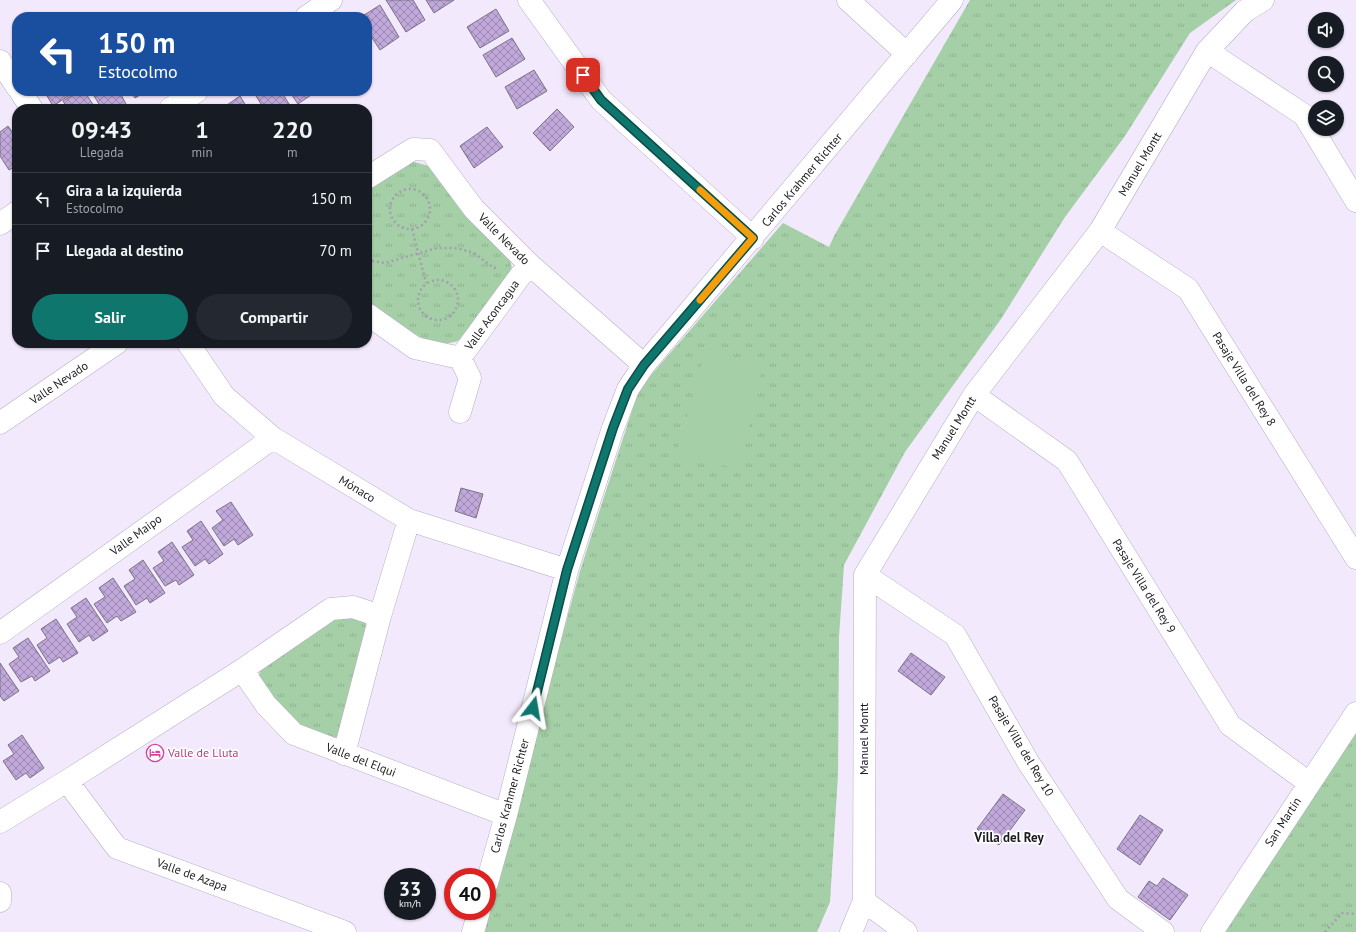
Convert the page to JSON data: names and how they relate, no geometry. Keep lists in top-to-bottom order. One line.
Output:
{"streets":{"street":["Manuel Montt","Carlos Krahmer Richter","Valle Nevado","Valle Aconcagua","Pasaje Villa del Rey 8","Mónaco","Valle Maipo","Pasaje Villa del Rey 9","Pasaje Villa del Rey 10","Valle del Elqui","San Martín","Valle de Azapa"]},"crossings":[["Manuel Montt","Pasaje Villa del Rey 8"],["Manuel Montt","Pasaje Villa del Rey 9"],["Manuel Montt","Pasaje Villa del Rey 10"],["Carlos Krahmer Richter","Valle Nevado"],["Carlos Krahmer Richter","Mónaco"],["Carlos Krahmer Richter","Valle del Elqui"],["Valle Nevado","Valle Aconcagua"],["Mónaco","Valle Maipo"],["Pasaje Villa del Rey 9","San Martín"]],"districts":["Villa del Rey"],"places":{"hotel":["Valle de Lluta"]},"page":{"turn":["150 m","Estocolmo"],"eta":["09:43","Llegada","1","min","220","m"],"list":[{"name":"Gira a la izquierda","note":"Estocolmo","value":"150 m"},{"name":"Llegada al destino","value":"70 m"}],"buttons":["Salir","Compartir"],"speed":"33 km/h","limit":"40"}}
